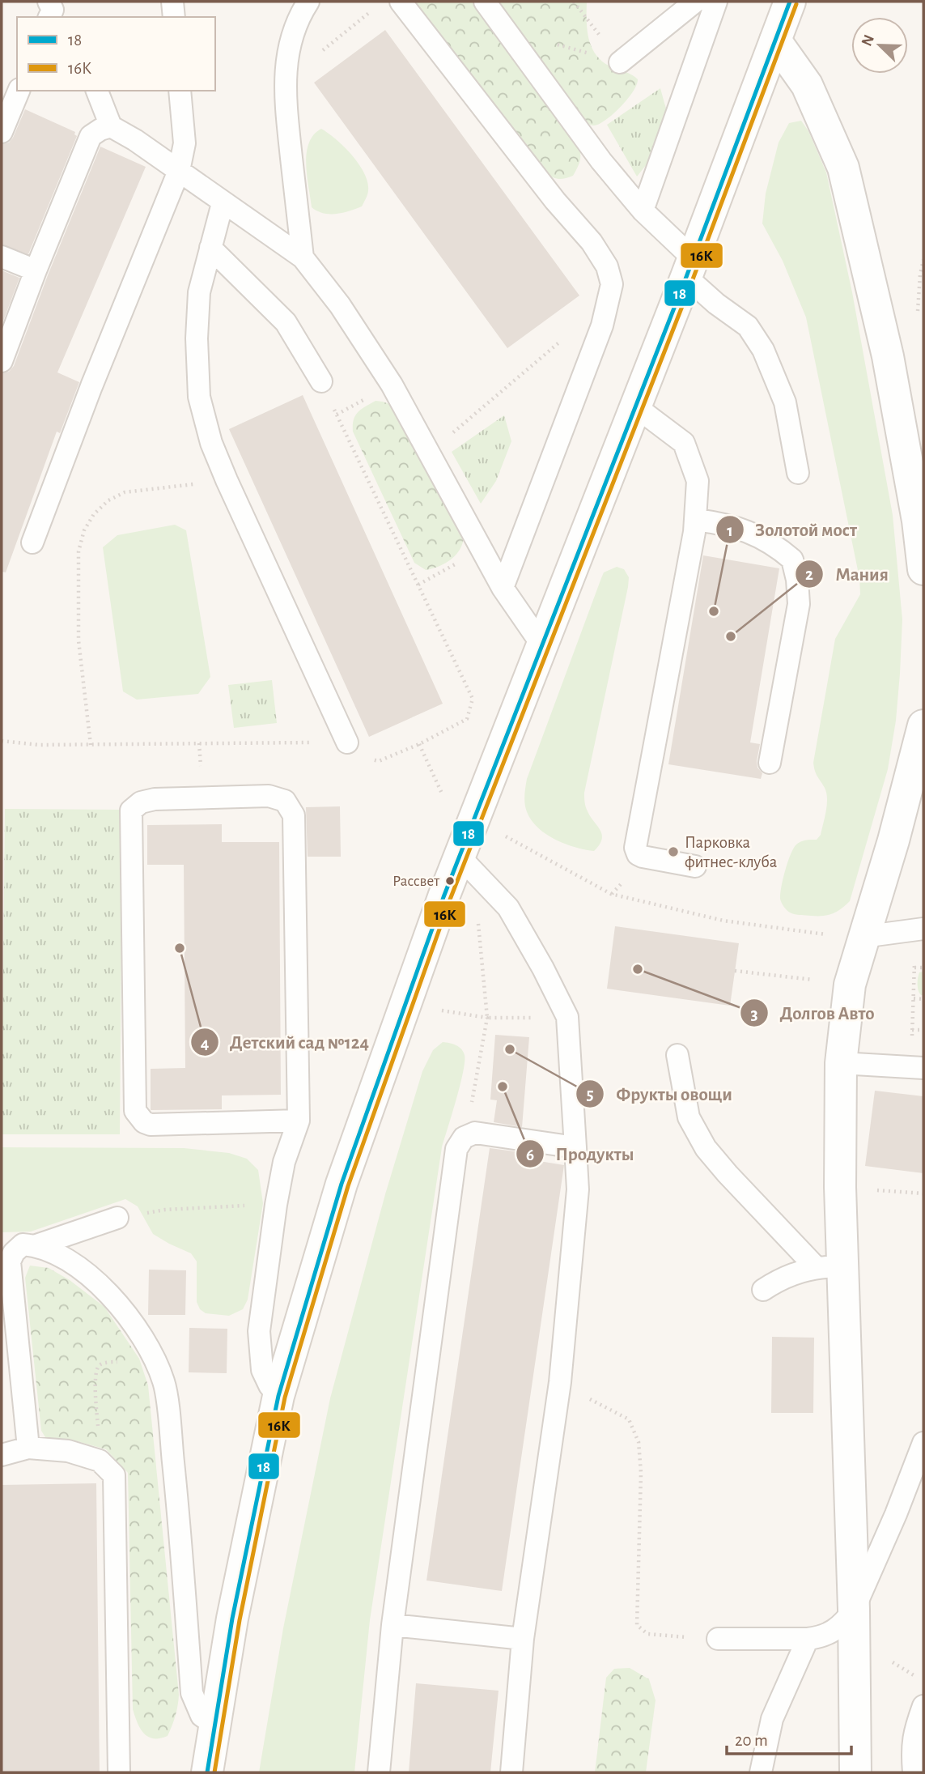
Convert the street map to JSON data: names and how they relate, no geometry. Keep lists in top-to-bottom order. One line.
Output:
{"places":["Золотой мост","Мания","Парковка фитнес-клуба","Рассвет","Детский сад №124","Долгов Авто","Фрукты овощи","Продукты"],"lines":["transit line 18","transit line 16К"],"legend":["18","16К"],"scale_bar":"20 m","north":"top left"}
